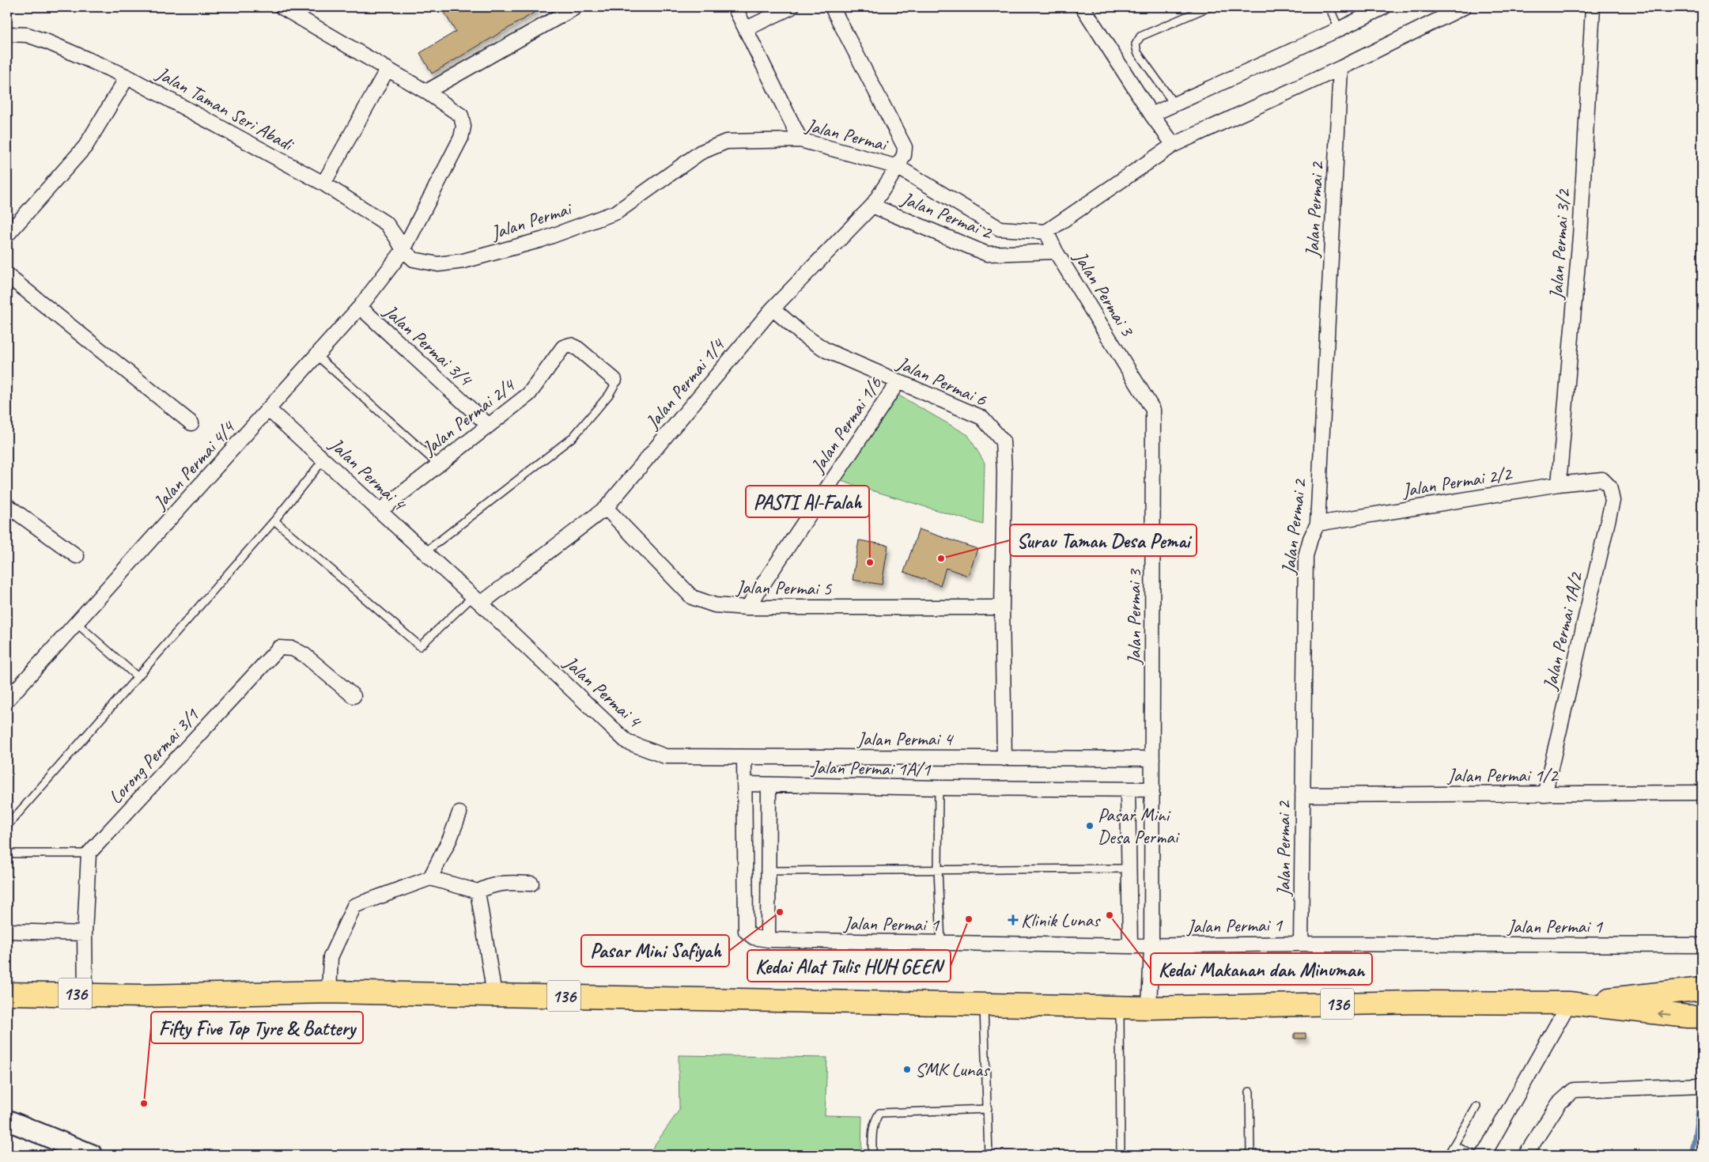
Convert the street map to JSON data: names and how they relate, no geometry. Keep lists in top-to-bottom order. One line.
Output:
{"streets":{"main road":["136"],"street":["Jalan Taman Seri Abadi","Jalan Permai","Jalan Permai 2","Jalan Permai 3/2","Jalan Permai 3","Jalan Permai 3/4","Jalan Permai 6","Jalan Permai 1/4","Jalan Permai 2/4","Jalan Permai 1/6","Jalan Permai 4/4","Jalan Permai 4","Jalan Permai 2/2","Jalan Permai 5","Jalan Permai 1A/2","Lorong Permai 3/1","Jalan Permai 1A/1","Jalan Permai 1/2","Jalan Permai 1"]},"crossings":[["Jalan Taman Seri Abadi","Jalan Permai"],["Jalan Taman Seri Abadi","Jalan Permai 4/4"],["Jalan Permai","Jalan Permai 3"],["Jalan Permai","Jalan Permai 1/4"],["Jalan Permai","Jalan Permai 4/4"],["Jalan Permai 2","Jalan Permai 3"],["Jalan Permai 2","Jalan Permai 1/4"],["Jalan Permai 2","Jalan Permai 2/2"],["Jalan Permai 2","Jalan Permai 1/2"],["Jalan Permai 2","Jalan Permai 1"],["Jalan Permai 3/2","Jalan Permai 2/2"],["Jalan Permai 3","Jalan Permai 4"],["Jalan Permai 3","Jalan Permai 1A/1"],["Jalan Permai 3","Jalan Permai 1"],["Jalan Permai 3","136"],["Jalan Permai 3/4","Jalan Permai 2/4"],["Jalan Permai 3/4","Jalan Permai 4/4"],["Jalan Permai 6","Jalan Permai 1/4"],["Jalan Permai 6","Jalan Permai 1/6"],["Jalan Permai 6","Jalan Permai 4"],["Jalan Permai 6","Jalan Permai 5"],["Jalan Permai 1/4","Jalan Permai 4"],["Jalan Permai 1/4","Jalan Permai 5"],["Jalan Permai 2/4","Jalan Permai 4"],["Jalan Permai 1/6","Jalan Permai 5"],["Jalan Permai 4/4","Jalan Permai 4"],["Jalan Permai 2/2","Jalan Permai 1A/2"],["Jalan Permai 1A/2","Jalan Permai 1/2"],["Jalan Permai 1A/1","Jalan Permai 1"]],"places":{"other":["Surau Taman Desa Pemai","PASTI Al-Falah","Pasar Mini Desa Permai","Pasar Mini Safiyah","Kedai Makanan dan Minuman","Kedai Alat Tulis HUH GEEN","SMK Lunas","Fifty Five Top Tyre & Battery"],"health":["Klinik Lunas"]}}
